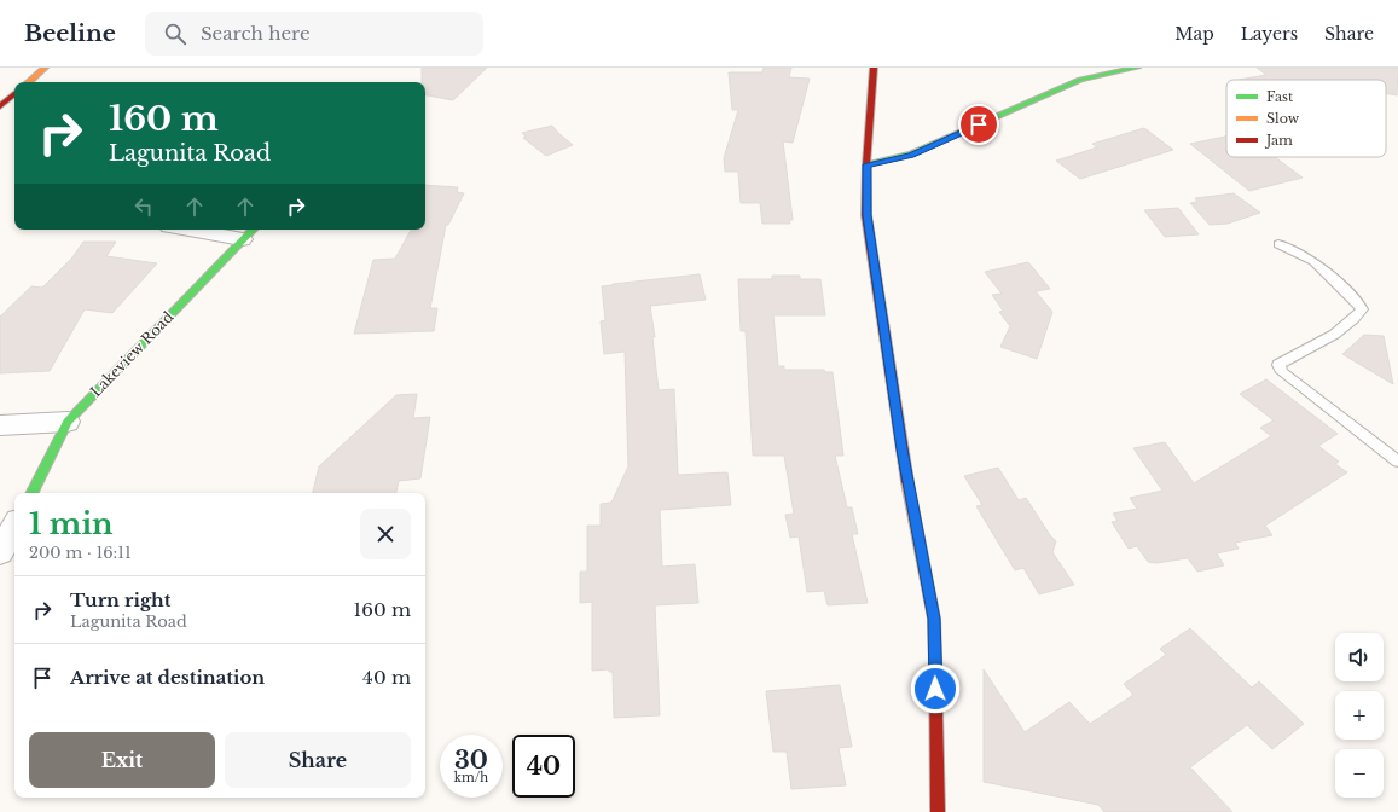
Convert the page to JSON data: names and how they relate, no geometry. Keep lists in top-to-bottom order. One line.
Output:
{"streets":{"street":["Lakeview Road"]},"legend":["Fast","Slow","Jam"],"page":{"header":"Beeline","search":"Search here","nav":["Map","Layers","Share"],"turn":["160 m","Lagunita Road"],"heading":["1 min","200 m · 16:11"],"list":[{"name":"Turn right","note":"Lagunita Road","value":"160 m"},{"name":"Arrive at destination","value":"40 m"}],"map_buttons":["+","−"],"buttons":["Exit","Share"],"speed":"30 km/h","limit":"40"}}
